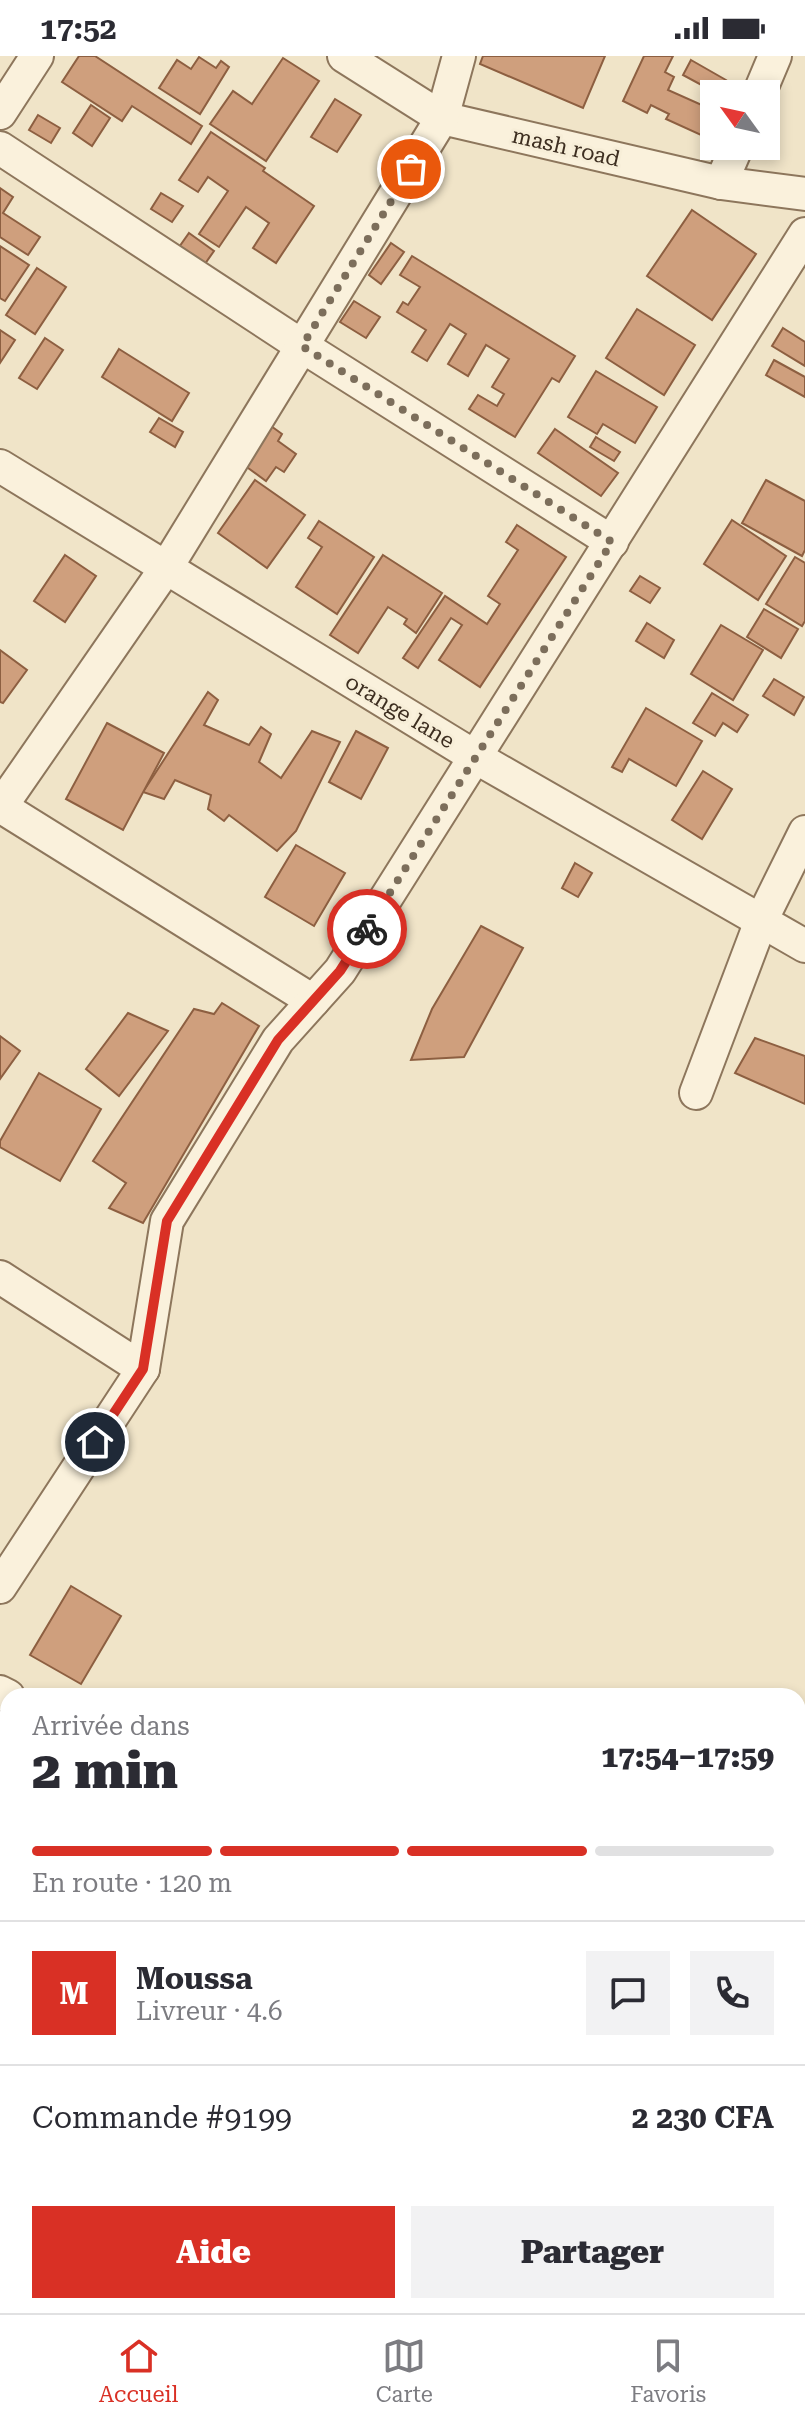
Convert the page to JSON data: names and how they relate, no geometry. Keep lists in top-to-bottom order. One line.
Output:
{"streets":{"street":["mash road","orange lane"]},"north":"top left","page":{"status":"17:52","heading":["2 min","Arrivée dans","17:54–17:59"],"panel":["Moussa","Livreur · 4.6","Commande #9199","2 230 CFA"],"bar":"En route · 120 m","round":"M","buttons":["Aide","Partager"],"tabs":["Accueil","Carte","Favoris"]}}
